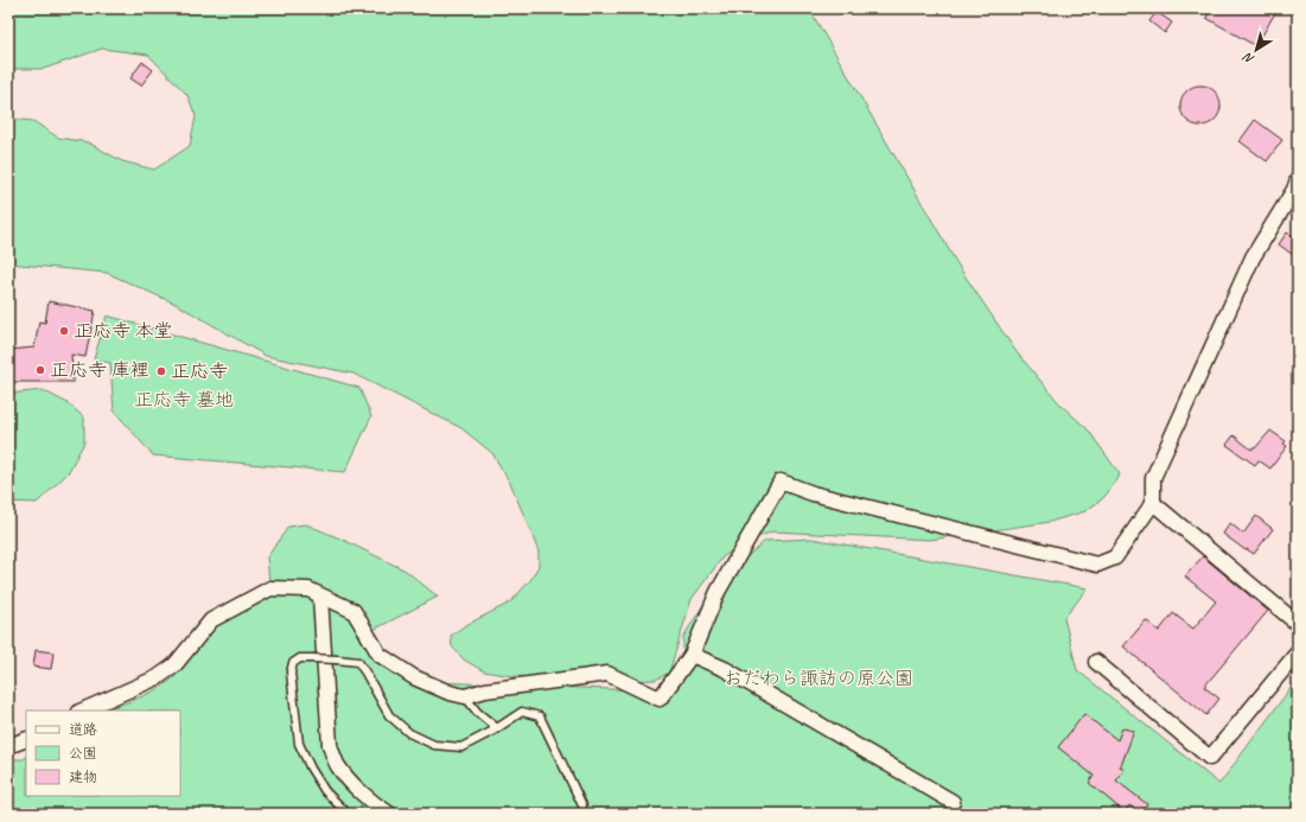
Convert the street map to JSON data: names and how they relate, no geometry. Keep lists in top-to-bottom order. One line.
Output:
{"parks":["正応寺 墓地","おだわら諏訪の原公園"],"places":["正応寺 本堂","正応寺 庫裡","正応寺"],"legend":["道路","公園","建物"],"north":"bottom left"}
